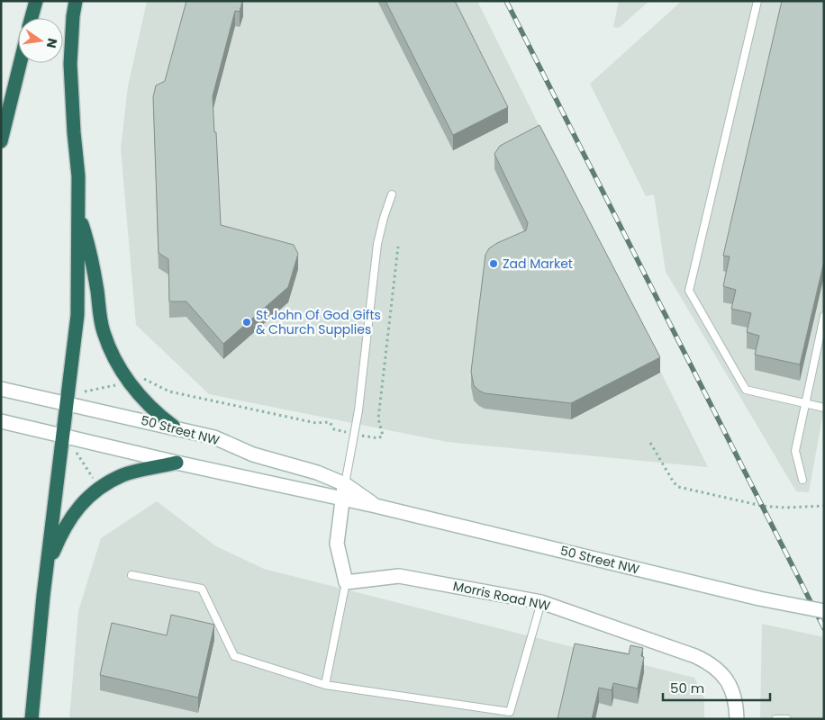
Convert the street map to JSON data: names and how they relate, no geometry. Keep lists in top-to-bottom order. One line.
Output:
{"streets":{"main road":["50 Street NW","Morris Road NW"]},"places":["Zad Market","St John Of God Gifts & Church Supplies"],"scale_bar":"50 m","north":"right"}
